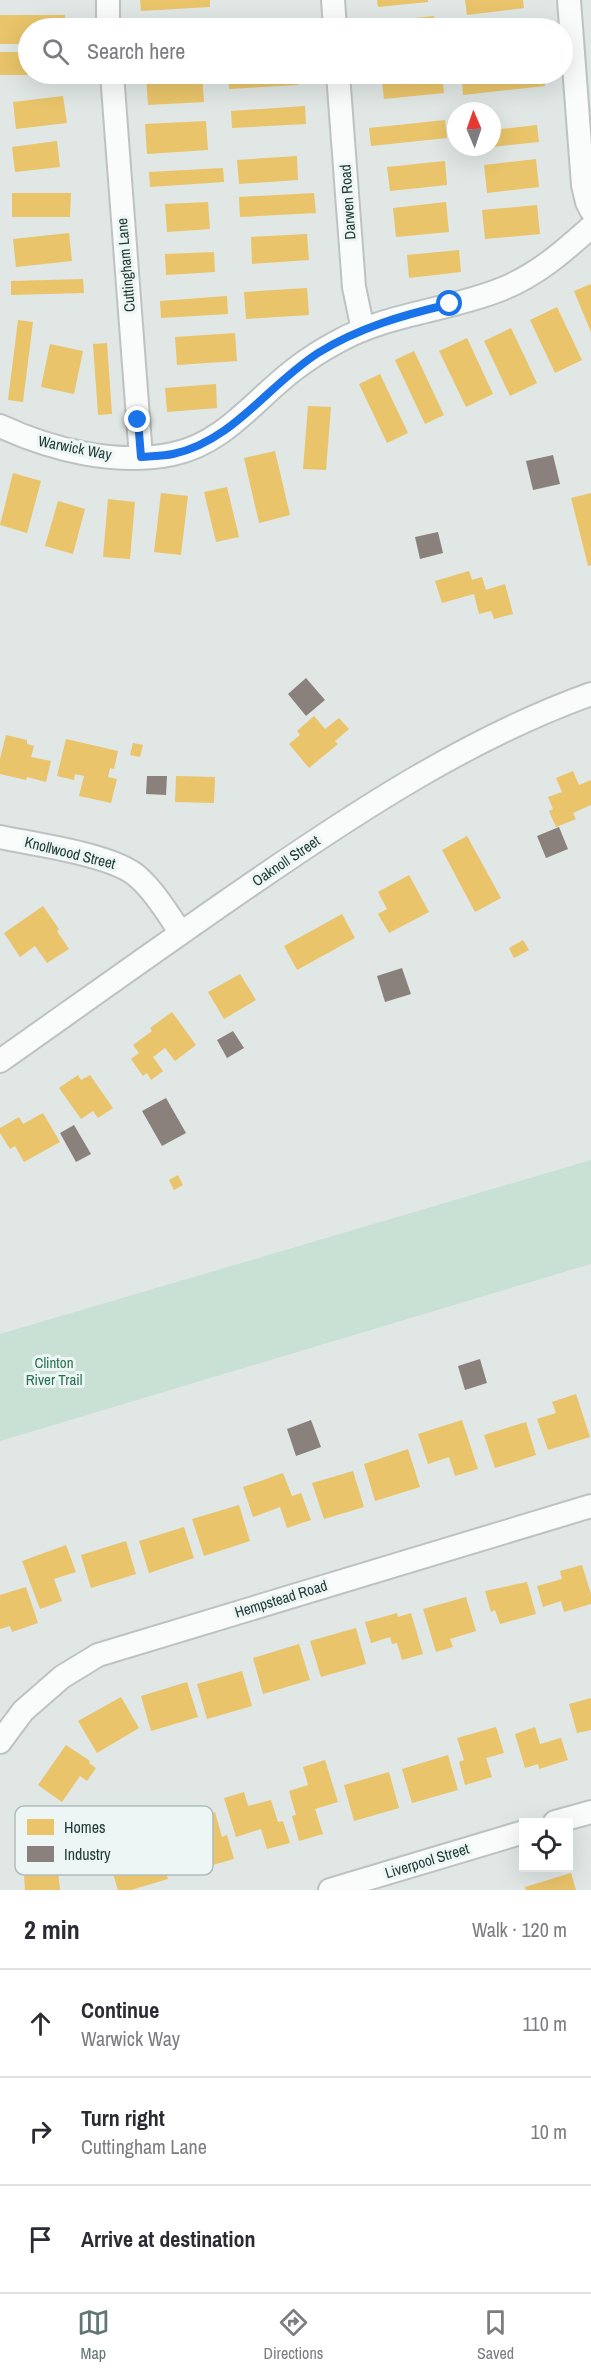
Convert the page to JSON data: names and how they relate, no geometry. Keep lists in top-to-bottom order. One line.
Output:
{"streets":{"street":["Darwen Road","Cuttingham Lane","Warwick Way","Knollwood Street","Oaknoll Street","Hempstead Road","Liverpool Street"]},"crossings":[["Darwen Road","Warwick Way"],["Cuttingham Lane","Warwick Way"],["Knollwood Street","Oaknoll Street"]],"parks":["Clinton River Trail"],"legend":["Homes","Industry"],"north":"top","page":{"search":"Search here","heading":["2 min","Walk · 120 m"],"list":[["Continue","Warwick Way","110 m"],["Turn right","Cuttingham Lane","10 m"],"Arrive at destination"],"nav":["Map","Directions","Saved"]}}
